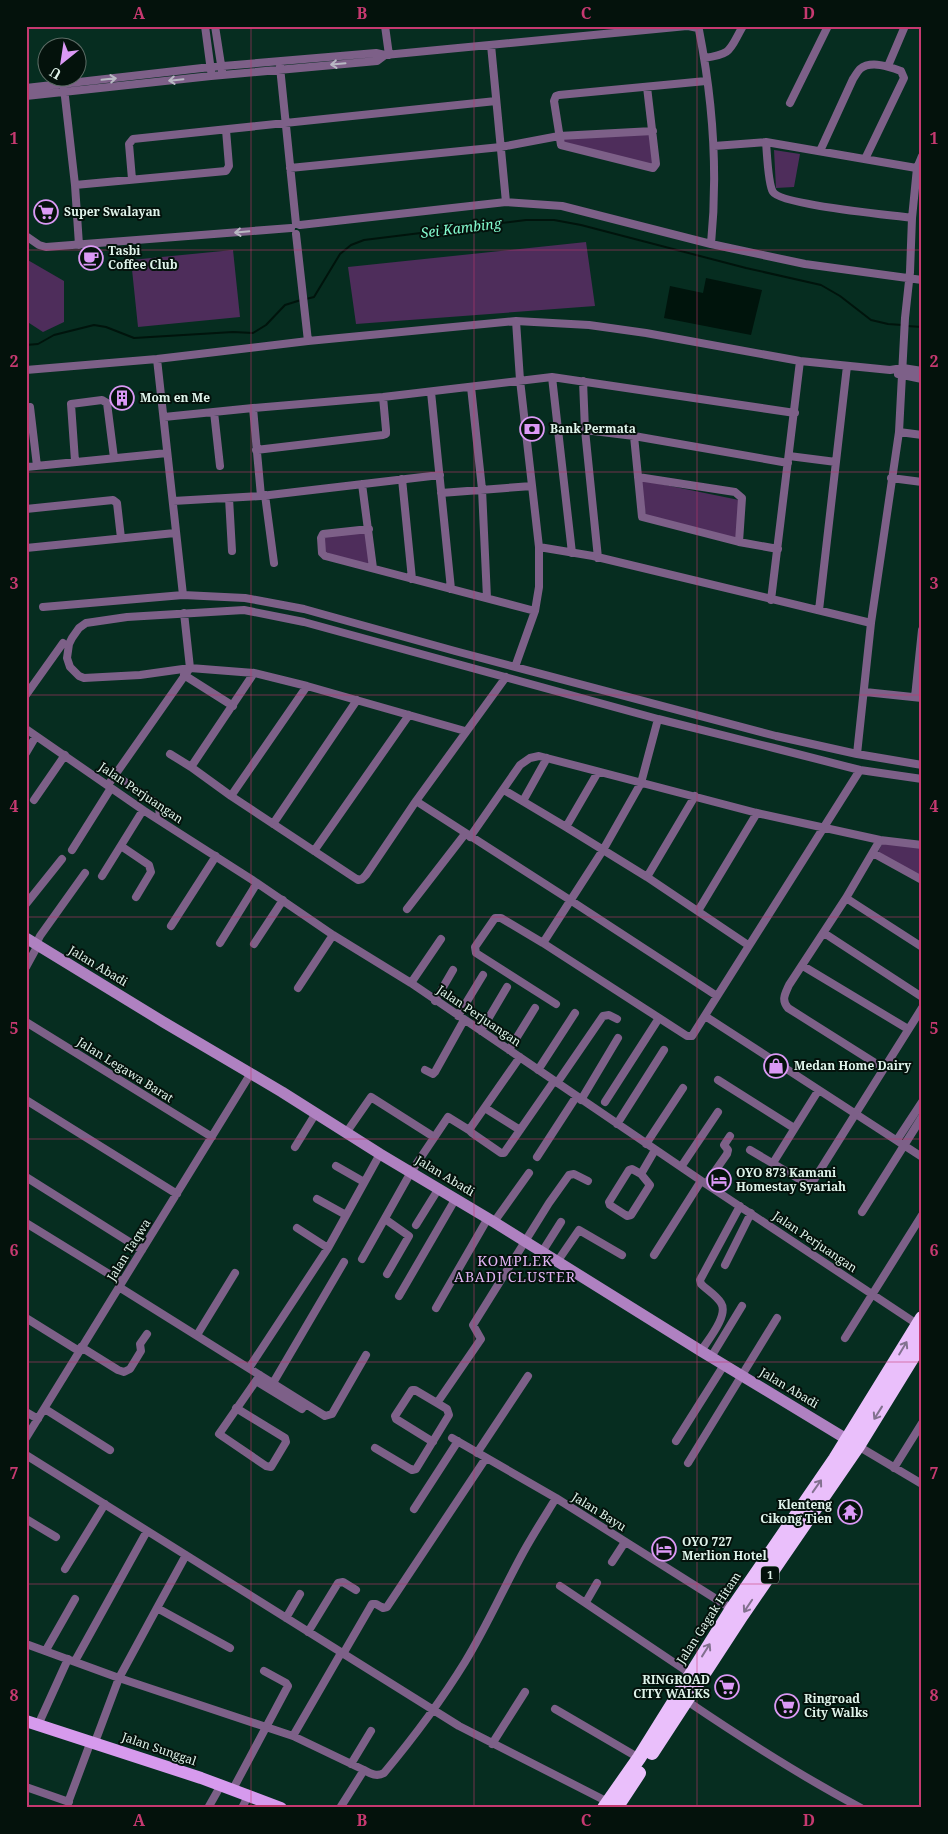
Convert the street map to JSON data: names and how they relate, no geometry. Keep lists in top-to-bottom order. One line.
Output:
{"streets":{"highway":["1","Jalan Gagak Hitam"],"main road":["Jalan Sunggal"],"street":["Jalan Perjuangan","Jalan Abadi","Jalan Legawa Barat","Jalan Taqwa","Jalan Bayu"]},"crossings":[["Jalan Perjuangan","Jalan Gagak Hitam"],["Jalan Abadi","Jalan Taqwa"],["Jalan Abadi","Jalan Gagak Hitam"],["Jalan Legawa Barat","Jalan Taqwa"],["Jalan Bayu","Jalan Gagak Hitam"]],"districts":["KOMPLEK ABADI CLUSTER"],"water":["Sei Kambing"],"places":{"supermarket":["Super Swalayan","RINGROAD CITY WALKS","Ringroad City Walks"],"cafe":["Tasbi Coffee Club"],"building":["Mom en Me"],"bank":["Bank Permata"],"shop":["Medan Home Dairy"],"hotel":["OYO 873 Kamani Homestay Syariah","OYO 727 Merlion Hotel"],"temple":["Klenteng Cikong Tien"]},"north":"bottom left","grid":{"columns":["A","B","C","D"],"rows":["1","2","3","4","5","6","7","8"]}}
